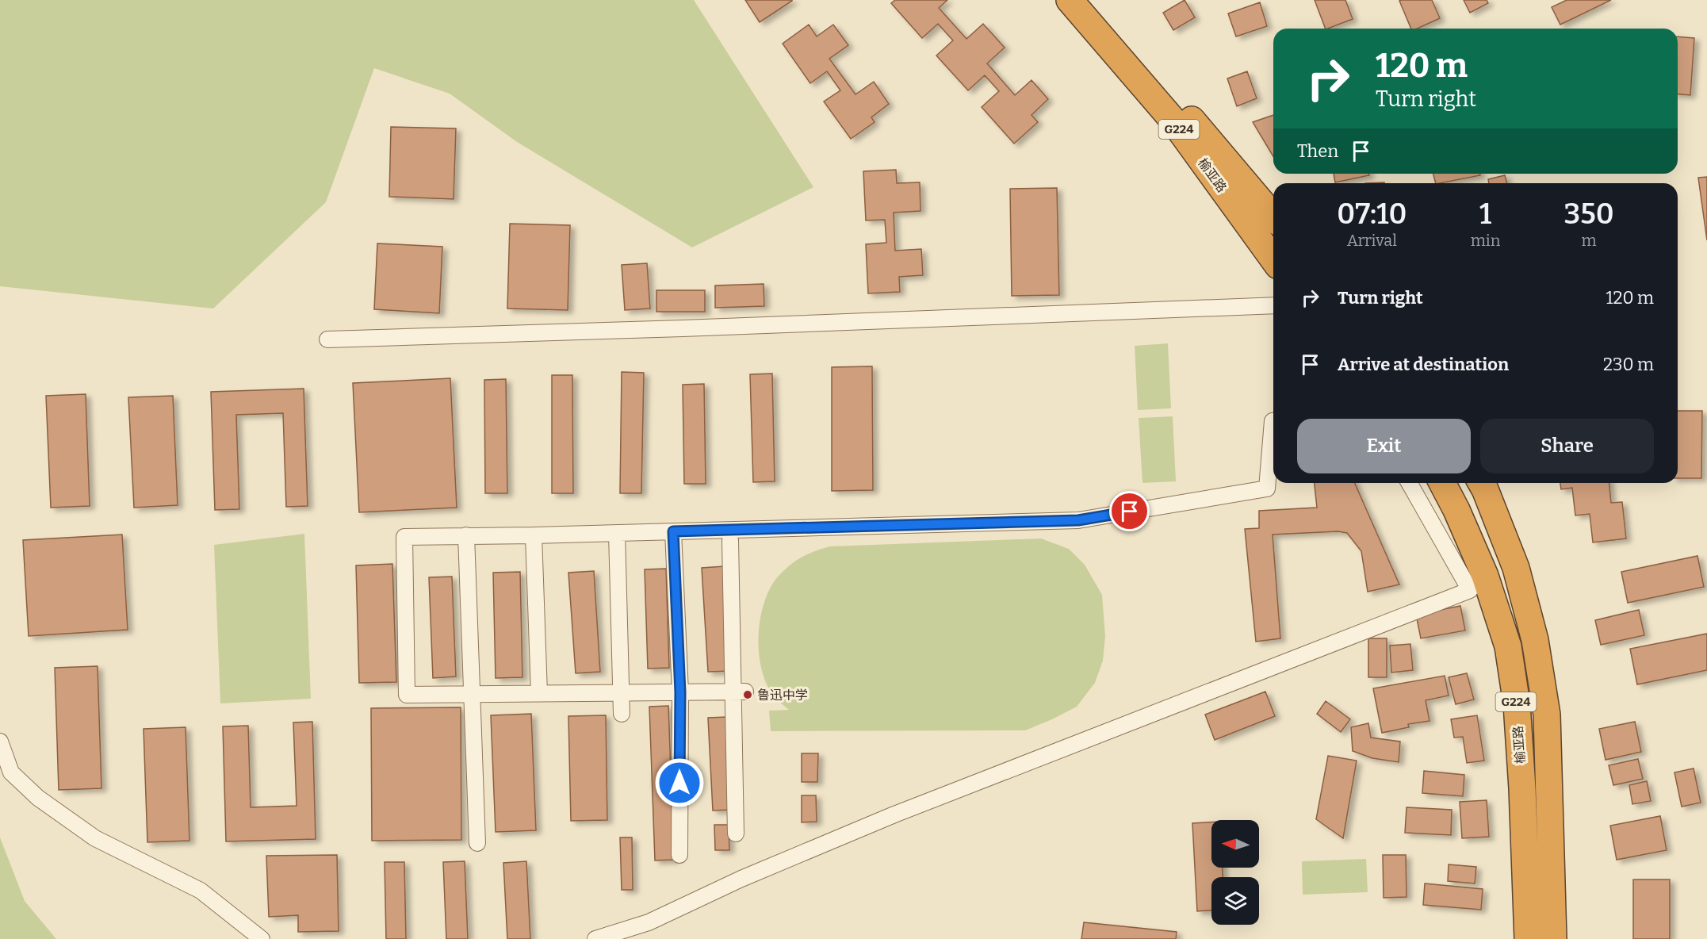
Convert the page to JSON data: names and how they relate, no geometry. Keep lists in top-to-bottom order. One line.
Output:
{"streets":{"highway":["G224","榆亚路"]},"places":["鲁迅中学"],"north":"left","page":{"turn":["120 m","Turn right"],"then":"Then","eta":["07:10","Arrival","1","min","350","m"],"list":[{"name":"Turn right","value":"120 m"},{"name":"Arrive at destination","value":"230 m"}],"buttons":["Exit","Share"]}}
